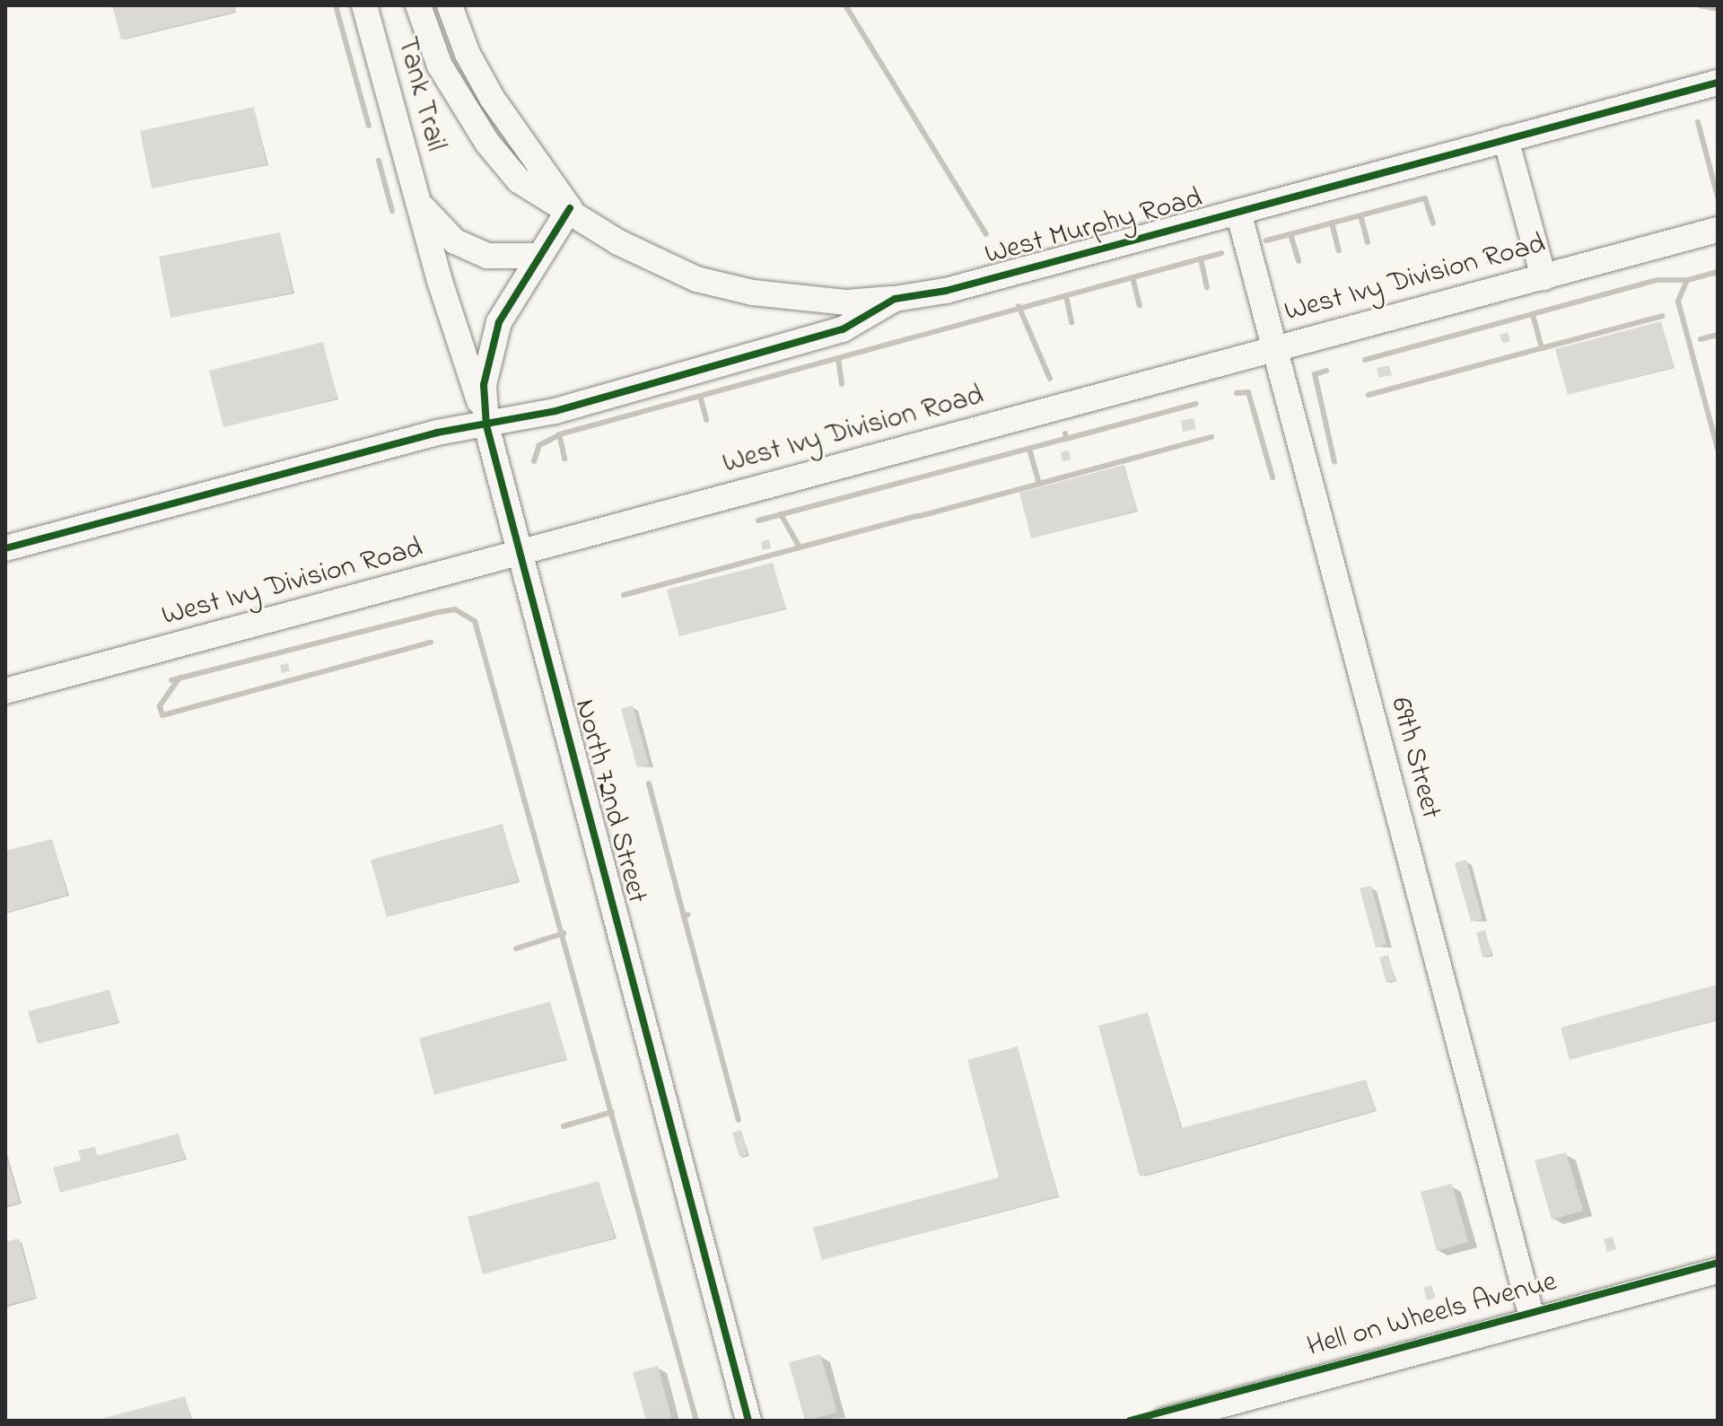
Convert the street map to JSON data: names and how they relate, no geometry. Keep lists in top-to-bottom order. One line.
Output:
{"streets":{"street":["Tank Trail","West Murphy Road","West Ivy Division Road","69th Street","North 72nd Street","Hell on Wheels Avenue"]},"crossings":[["Tank Trail","West Murphy Road"],["Tank Trail","North 72nd Street"],["West Murphy Road","69th Street"],["West Murphy Road","North 72nd Street"],["West Ivy Division Road","69th Street"],["West Ivy Division Road","North 72nd Street"],["69th Street","Hell on Wheels Avenue"]]}
